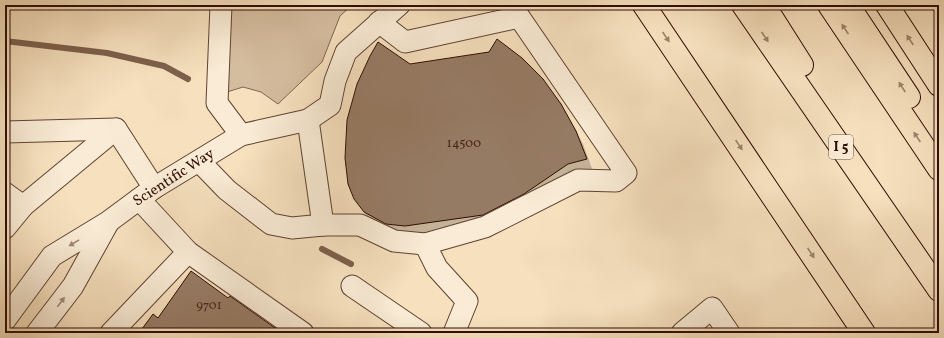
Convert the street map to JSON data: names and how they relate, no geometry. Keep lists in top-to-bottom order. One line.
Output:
{"streets":{"highway":["I 5"],"street":["Scientific Way"]},"house_numbers":["14500","9701"]}
